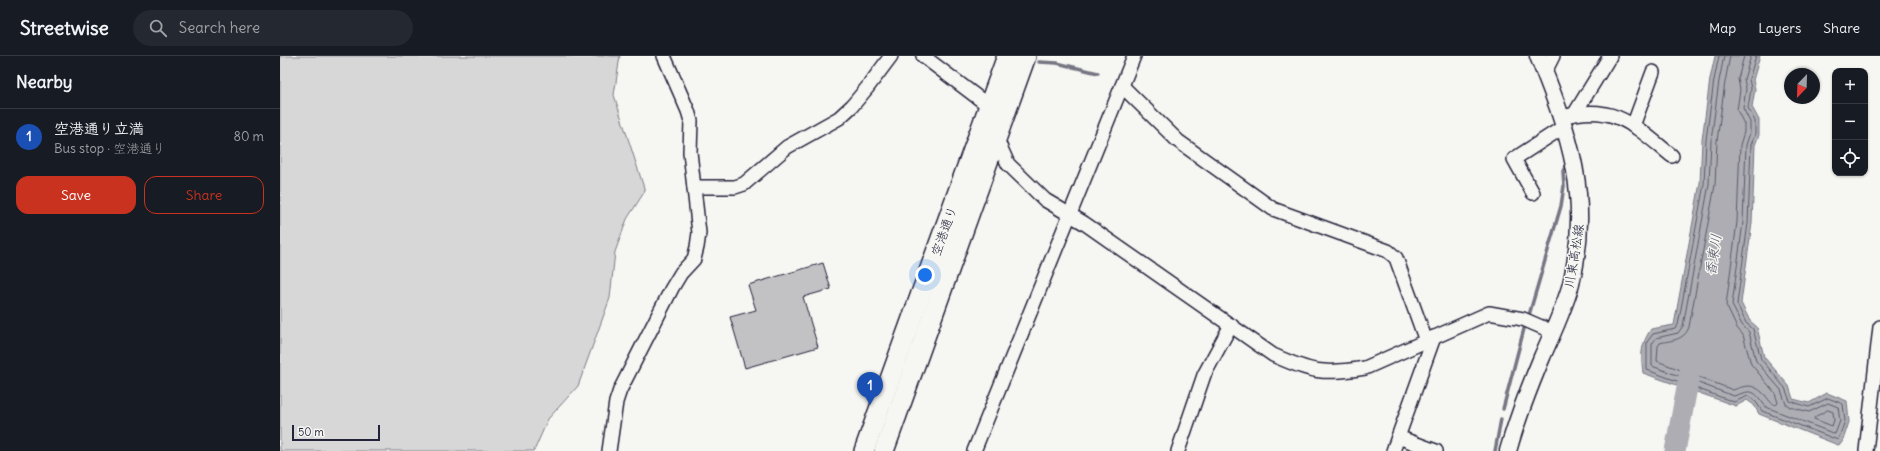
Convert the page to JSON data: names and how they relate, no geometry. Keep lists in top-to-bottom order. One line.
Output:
{"streets":{"highway":["空港通り"],"main road":["川東高松線"]},"water":["香東川"],"scale_bar":"50 m","north":"bottom left","page":{"header":"Streetwise","search":"Search here","nav":["Map","Layers","Share"],"heading":"Nearby","map_buttons":["+","−"],"list":[{"mark":"1","name":"空港通り立満","note":"Bus stop · 空港通り","value":"80 m"}],"buttons":["Save","Share"],"pins":"1","scale":"50 m"}}
